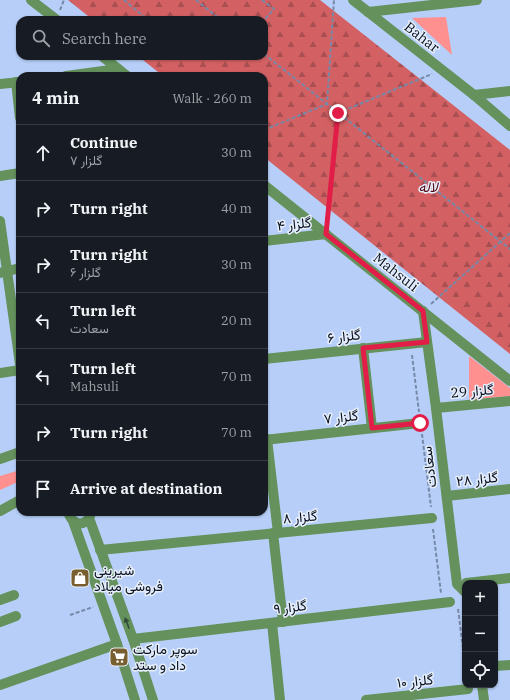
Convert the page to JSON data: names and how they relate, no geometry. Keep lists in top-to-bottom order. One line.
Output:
{"streets":{"street":["Bahar","گلزار ۴","Mahsuli","گلزار ۶","گلزار 29","گلزار ۷","سعادت","گلزار ۲۸","گلزار ۸","گلزار ۹","گلزار ۱۰"]},"crossings":[["گلزار ۴","Mahsuli"],["Mahsuli","سعادت"],["گلزار ۶","سعادت"],["گلزار 29","سعادت"],["سعادت","گلزار ۲۸"]],"parks":["لاله"],"places":{"shop":["شیرینی فروشی میلاد"],"supermarket":["سوپر مارکت داد و ستد"]},"page":{"search":"Search here","heading":["4 min","Walk · 260 m"],"list":[["Continue","گلزار ۷","30 m"],["Turn right","40 m"],["Turn right","گلزار ۶","30 m"],["Turn left","سعادت","20 m"],["Turn left","Mahsuli","70 m"],["Turn right","70 m"],"Arrive at destination"],"map_buttons":["+","−"]}}
